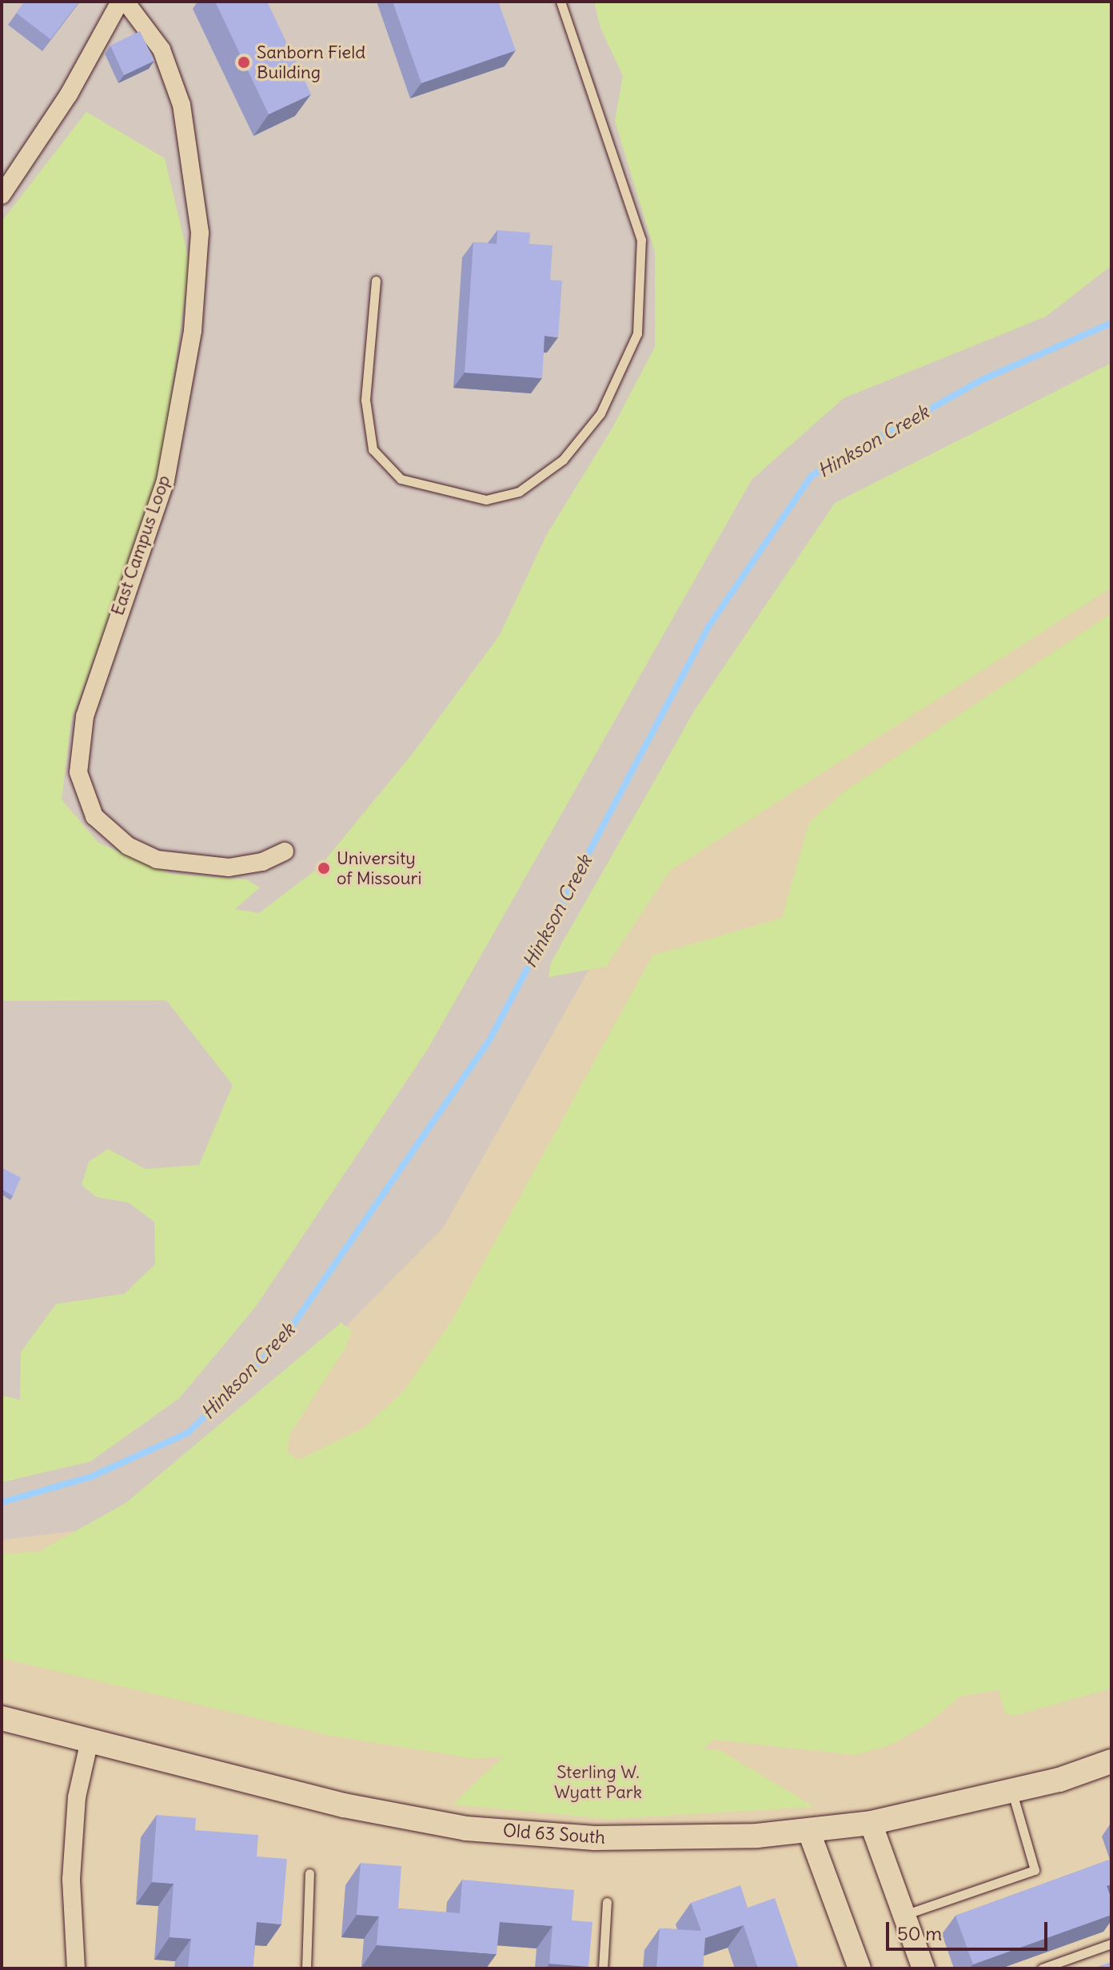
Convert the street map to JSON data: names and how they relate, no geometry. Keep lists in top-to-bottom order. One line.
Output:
{"streets":{"main road":["Old 63 South"],"street":["East Campus Loop"]},"water":["Hinkson Creek"],"parks":["Sterling W. Wyatt Park"],"places":["Sanborn Field Building","University of Missouri"],"scale_bar":"50 m"}
